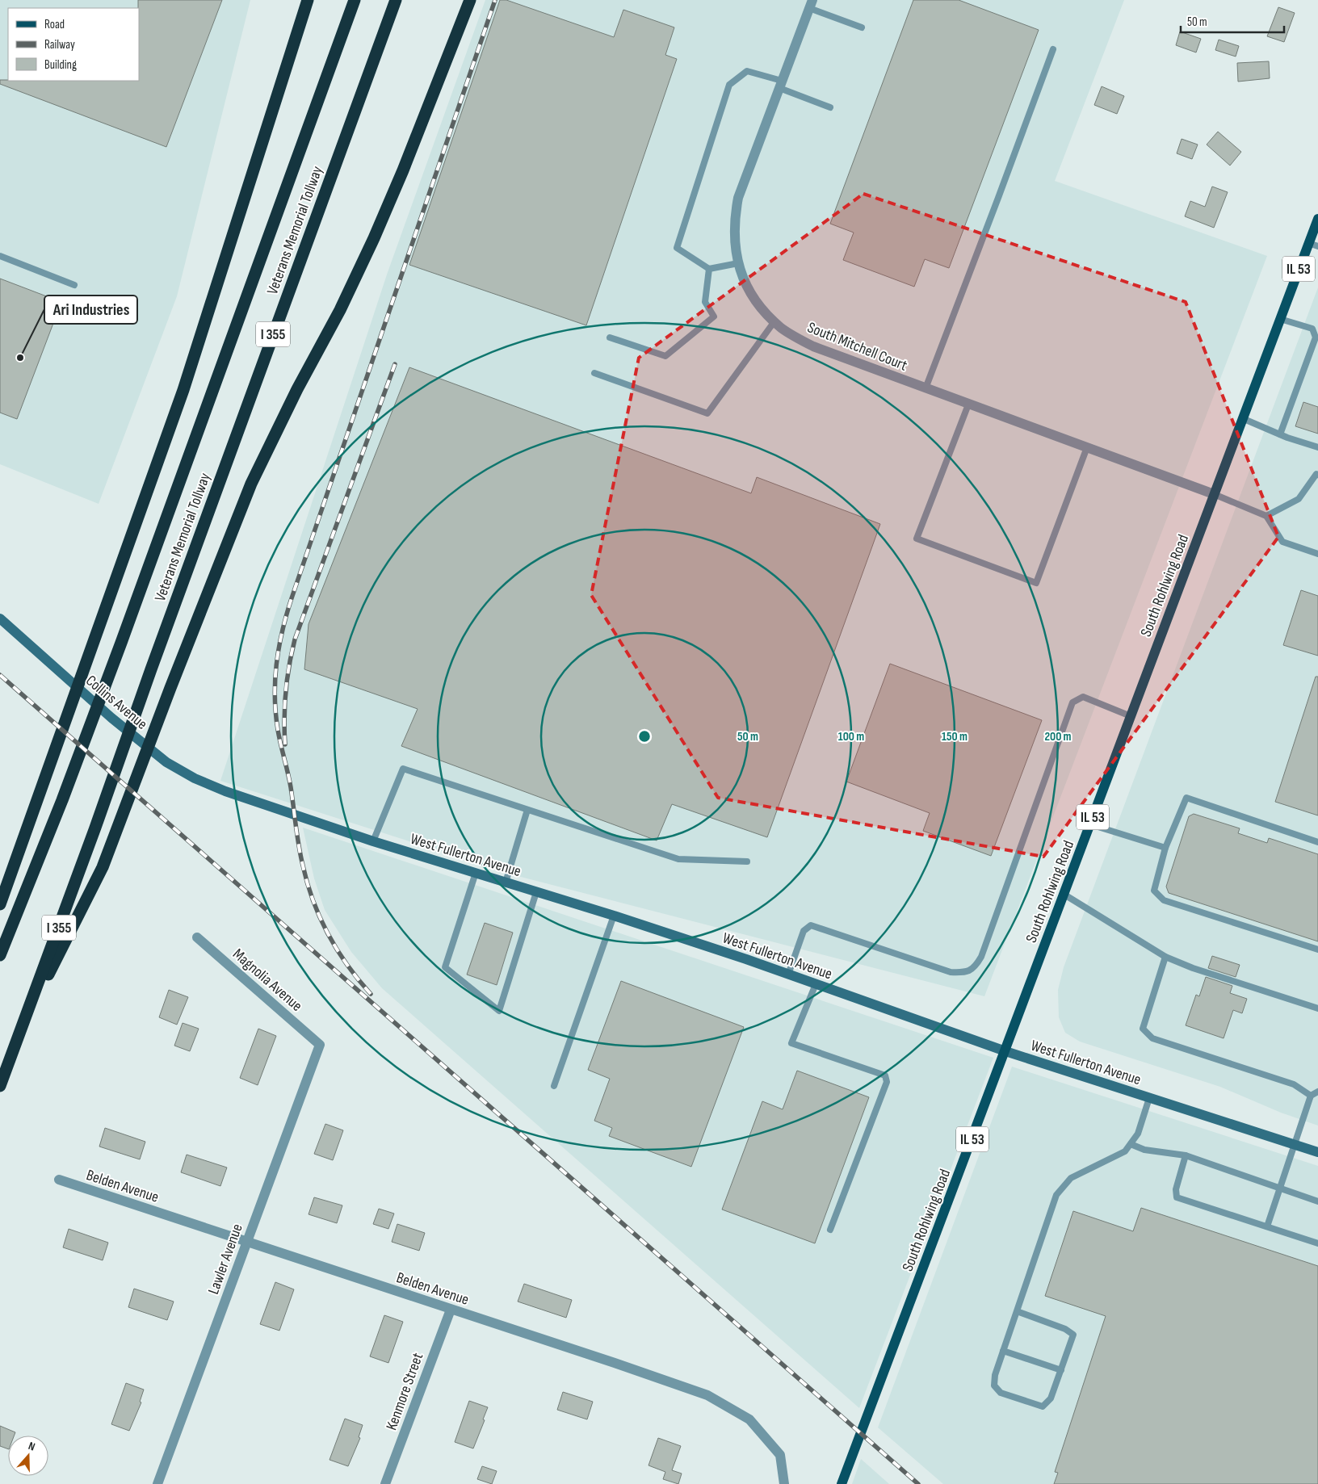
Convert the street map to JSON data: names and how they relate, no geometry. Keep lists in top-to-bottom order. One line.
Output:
{"streets":{"highway":["Veterans Memorial Tollway","I 355"],"main road":["IL 53","South Rohlwing Road"],"street":["South Mitchell Court","Collins Avenue","West Fullerton Avenue","Magnolia Avenue","Belden Avenue","Lawler Avenue","Kenmore Street"]},"crossings":[["South Mitchell Court","South Rohlwing Road"],["South Rohlwing Road","West Fullerton Avenue"],["Collins Avenue","West Fullerton Avenue"],["Magnolia Avenue","Lawler Avenue"],["Belden Avenue","Lawler Avenue"],["Belden Avenue","Kenmore Street"]],"places":["Ari Industries"],"legend":["Road","Railway","Building"],"scale_bar":"50 m","north":"top","rings":["50 m","100 m","150 m","200 m"]}
